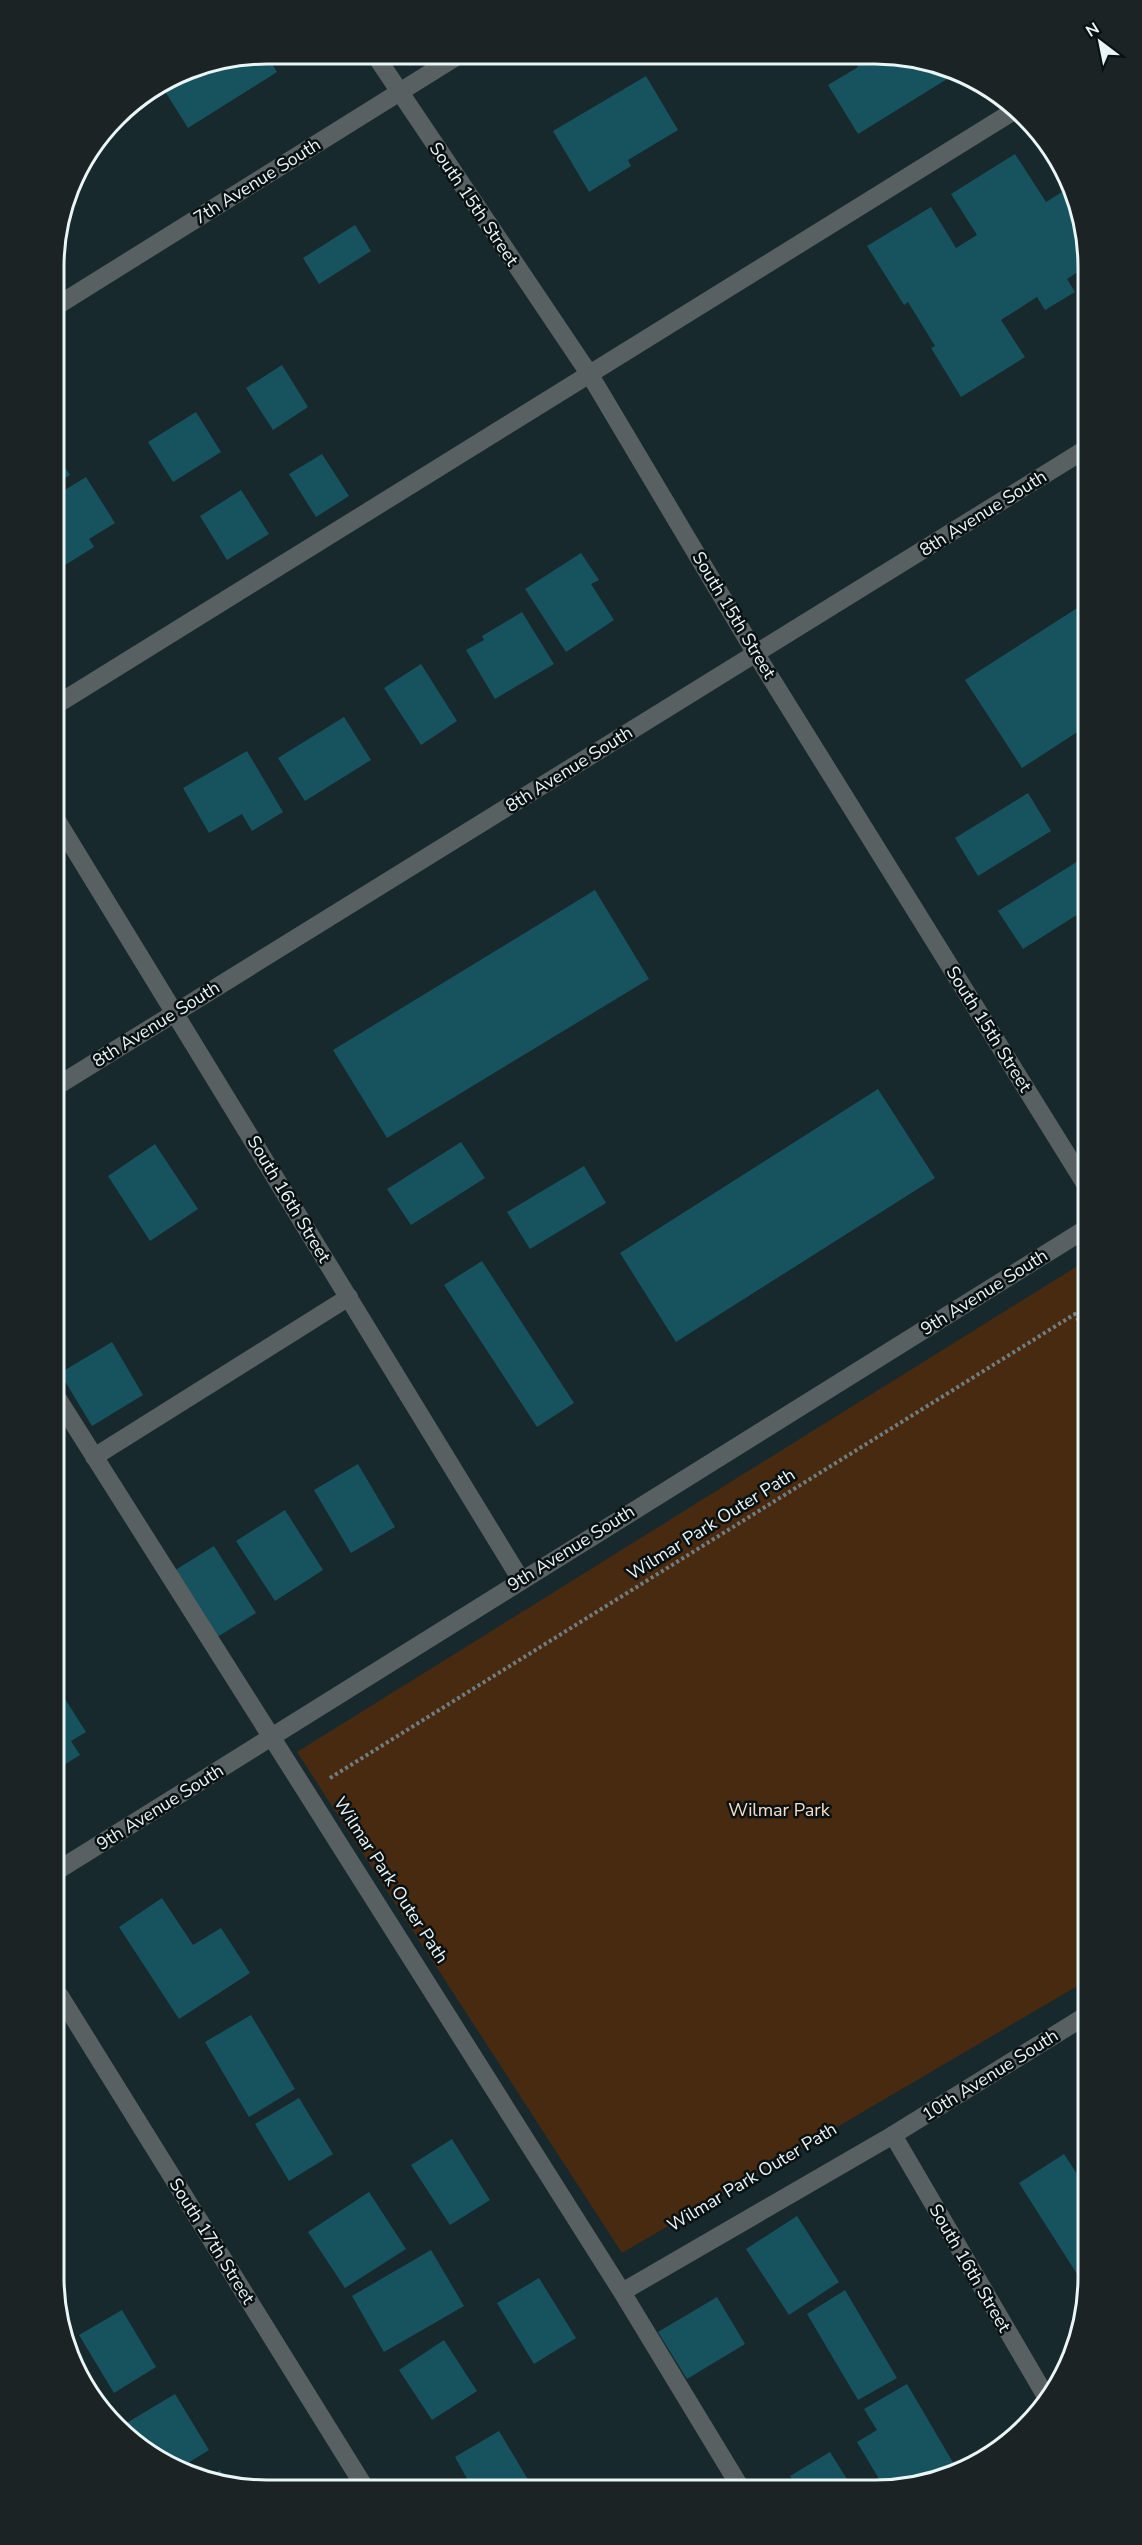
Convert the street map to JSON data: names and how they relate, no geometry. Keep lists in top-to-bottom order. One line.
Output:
{"streets":{"street":["7th Avenue South","South 15th Street","8th Avenue South","South 16th Street","9th Avenue South","10th Avenue South","South 17th Street"],"path":["Wilmar Park Outer Path"]},"crossings":[["7th Avenue South","South 15th Street"],["South 15th Street","8th Avenue South"],["8th Avenue South","South 16th Street"],["South 16th Street","9th Avenue South"],["South 16th Street","10th Avenue South"]],"parks":["Wilmar Park"],"north":"top left"}
